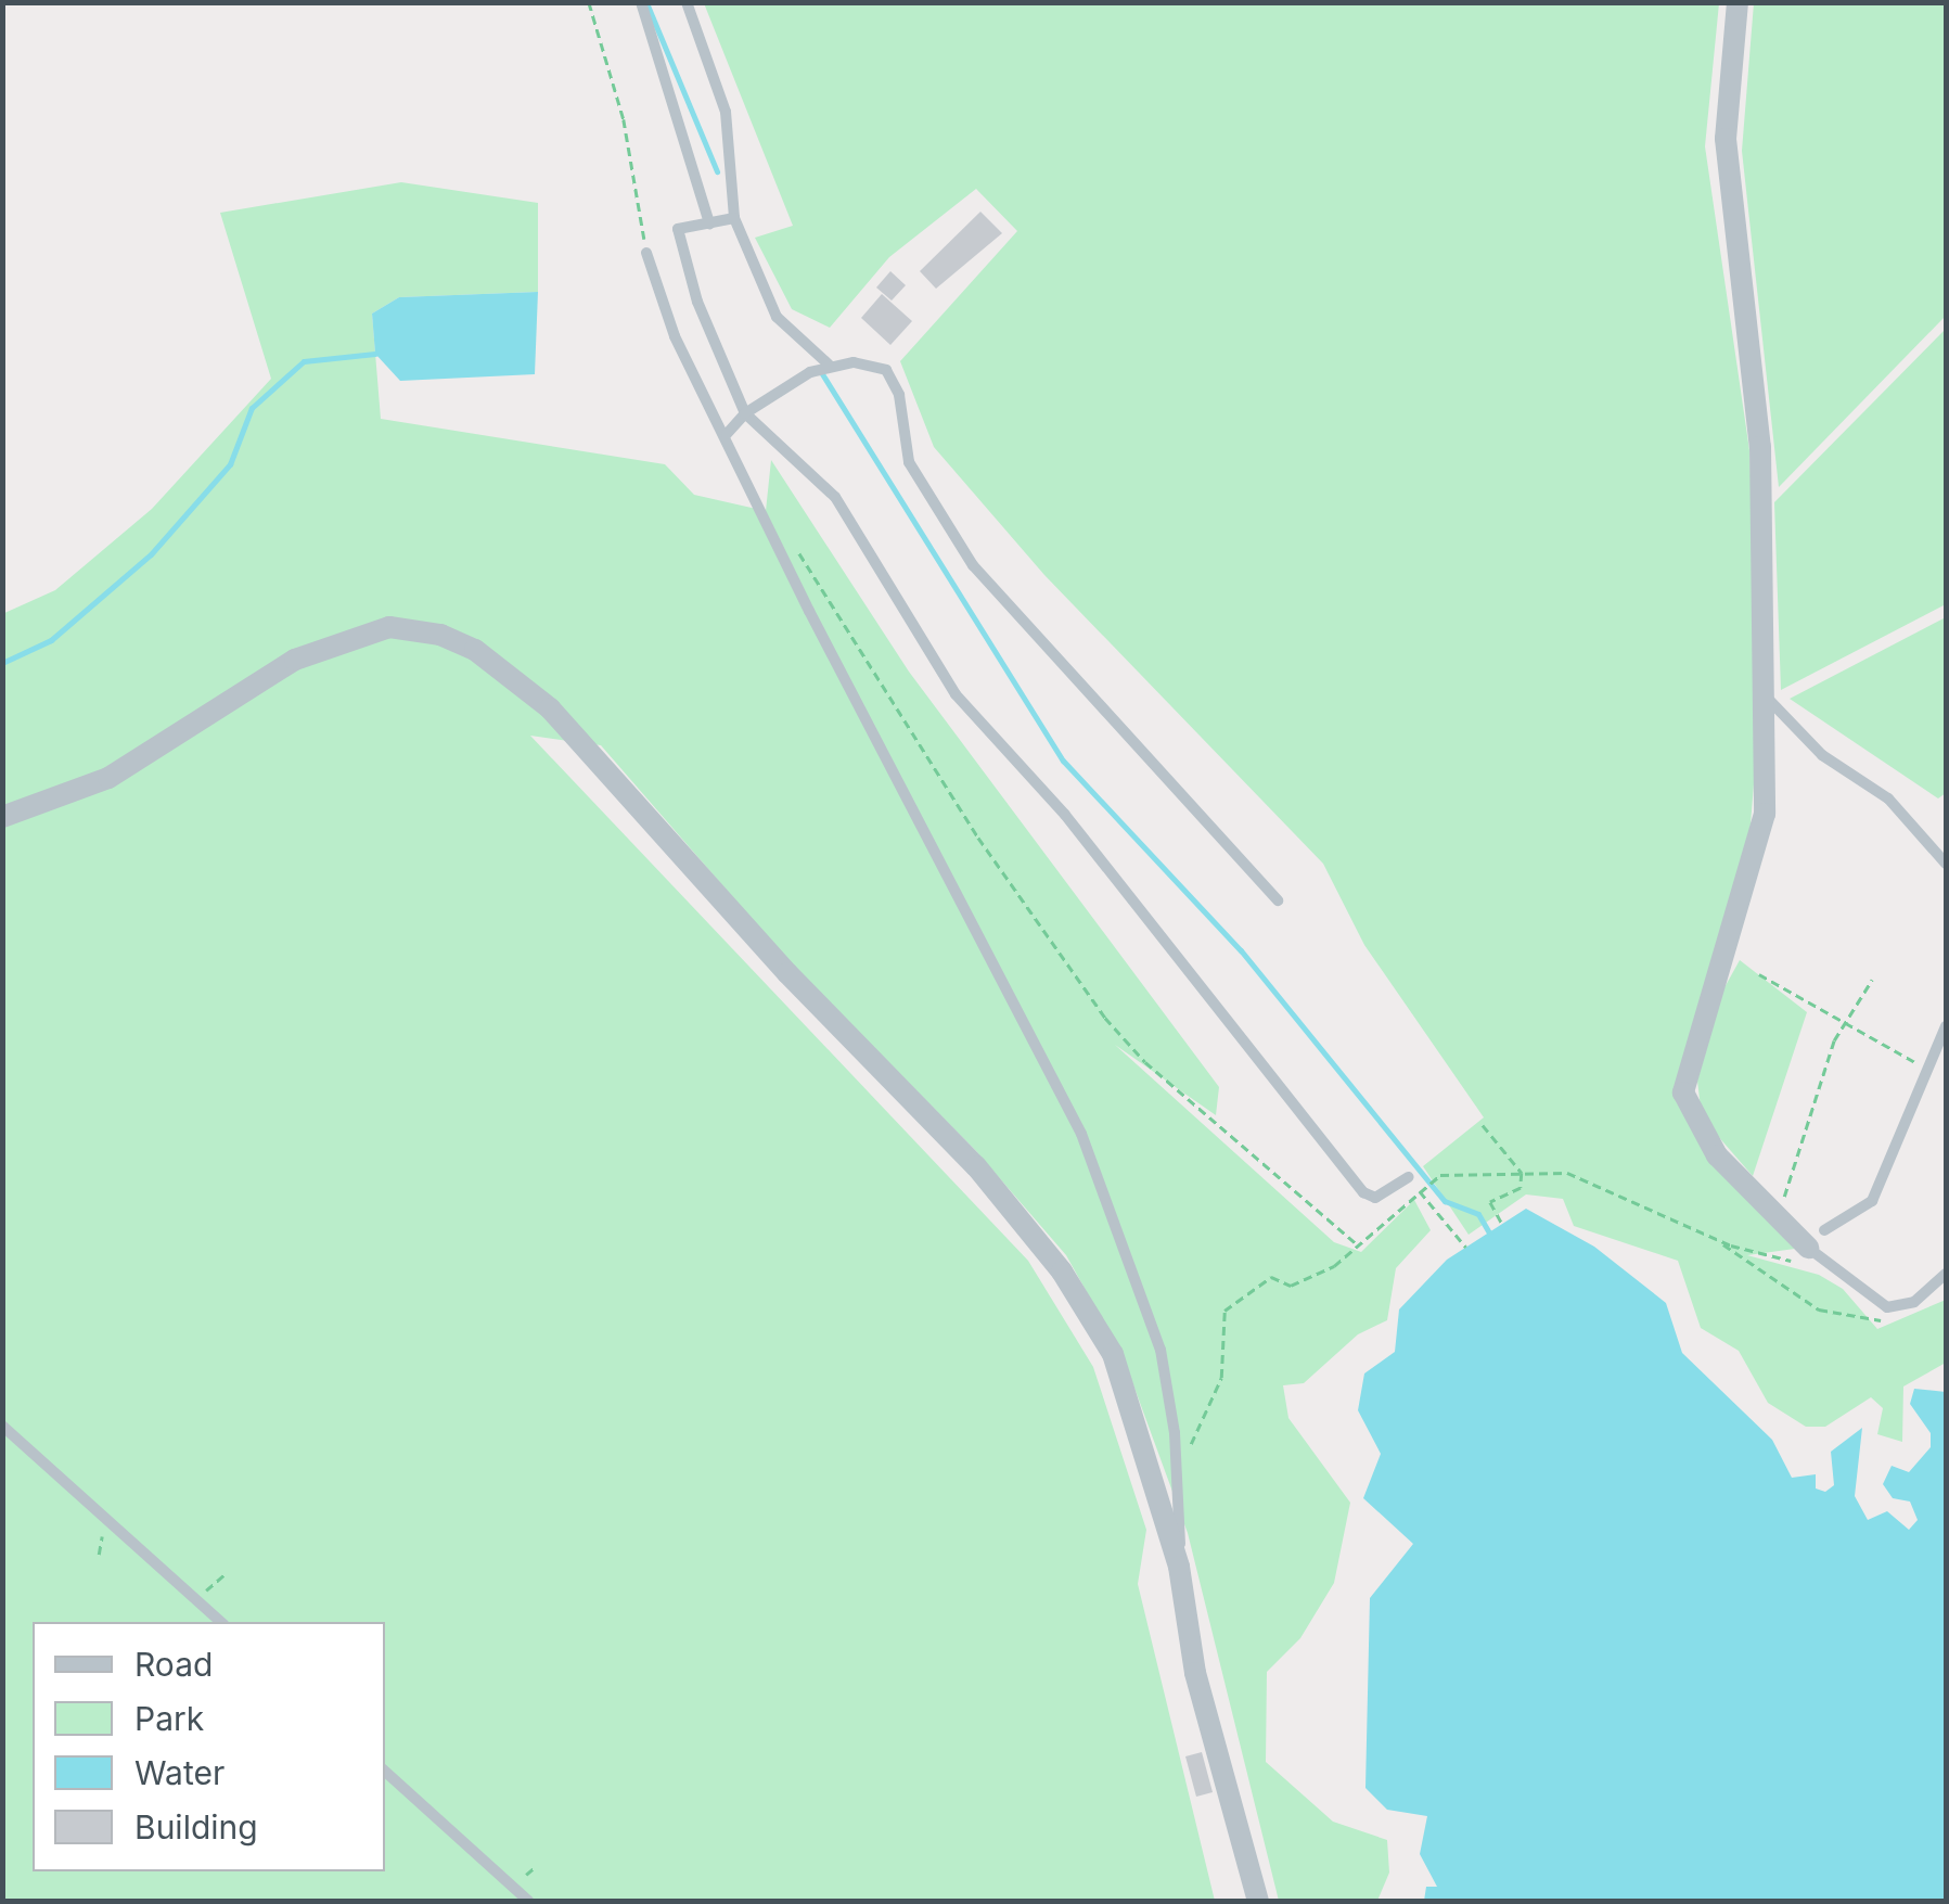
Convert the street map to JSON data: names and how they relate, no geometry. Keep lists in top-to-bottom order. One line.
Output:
{"legend":["Road","Park","Water","Building"]}
